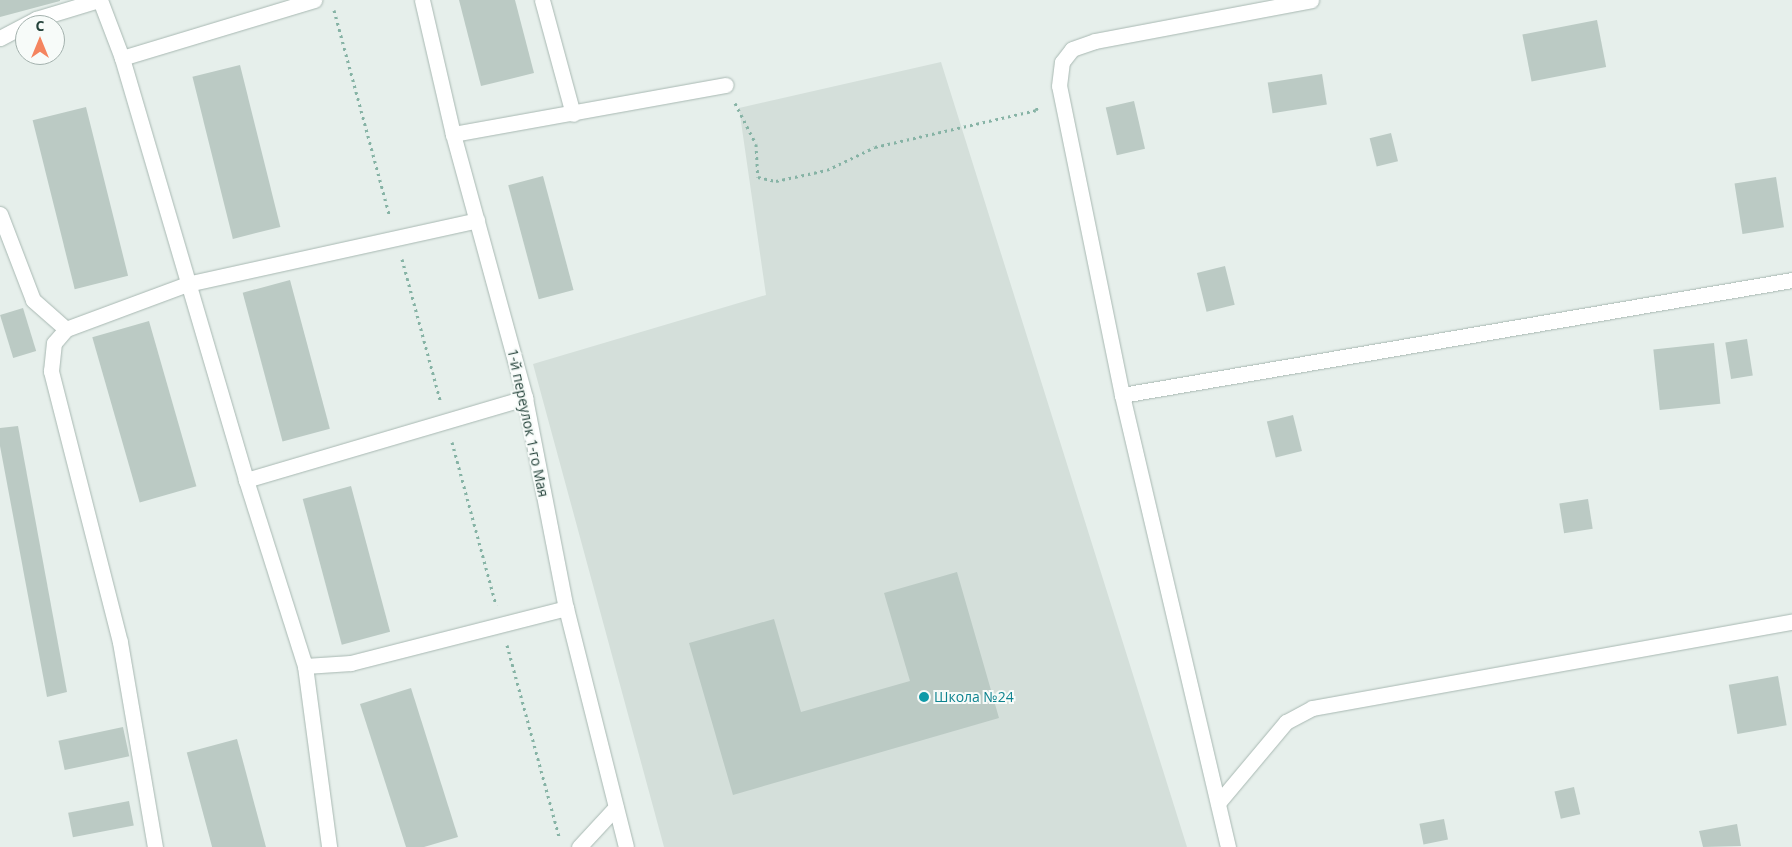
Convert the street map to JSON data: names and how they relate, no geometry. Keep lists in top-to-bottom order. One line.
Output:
{"streets":{"street":["1-й переулок 1-го Мая"]},"places":["Школа №24"],"north":"top"}
